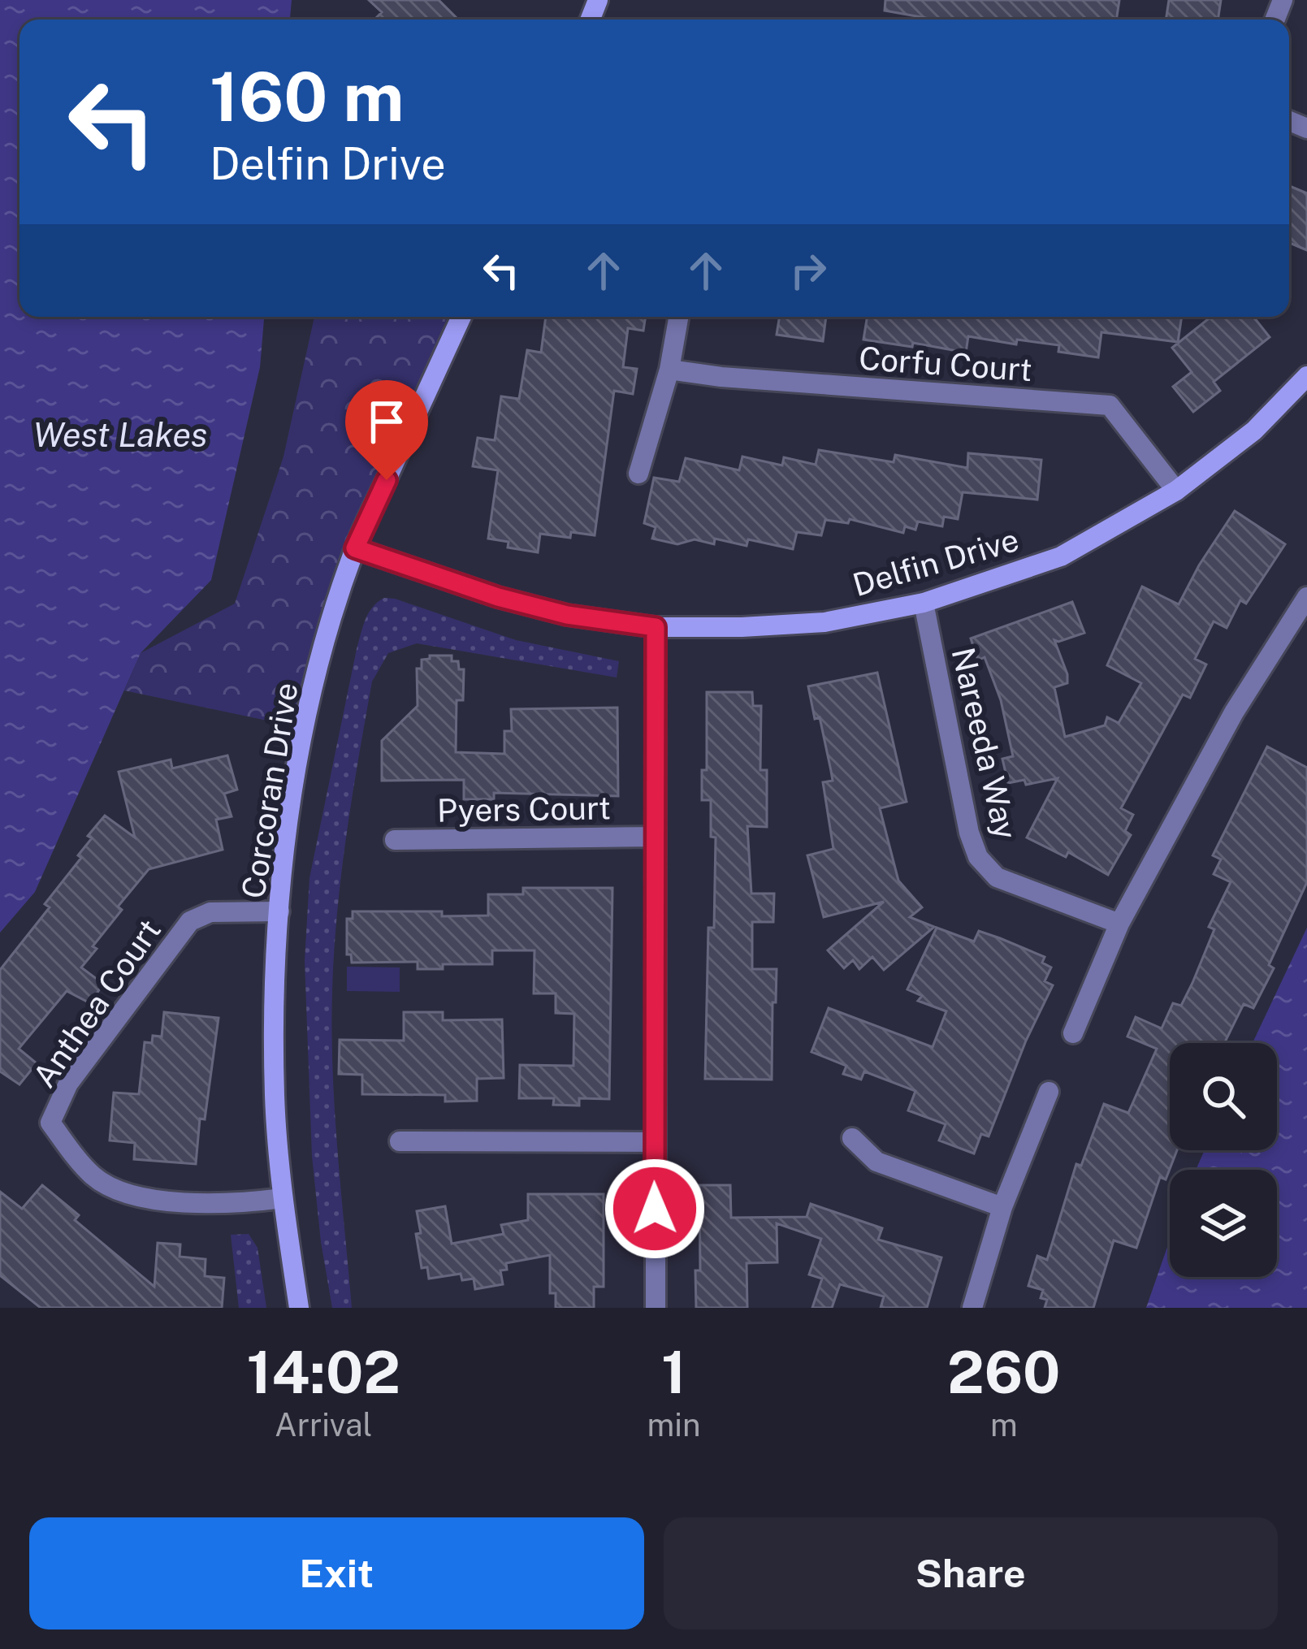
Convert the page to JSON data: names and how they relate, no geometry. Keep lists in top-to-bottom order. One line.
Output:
{"streets":{"street":["Corfu Court","Delfin Drive","Nareeda Way","Corcoran Drive","Pyers Court","Anthea Court"]},"crossings":[["Corfu Court","Delfin Drive"],["Delfin Drive","Nareeda Way"],["Delfin Drive","Corcoran Drive"],["Corcoran Drive","Anthea Court"]],"water":["West Lakes"],"page":{"turn":["160 m","Delfin Drive"],"eta":["14:02","Arrival","1","min","260","m"],"buttons":["Exit","Share"]}}
